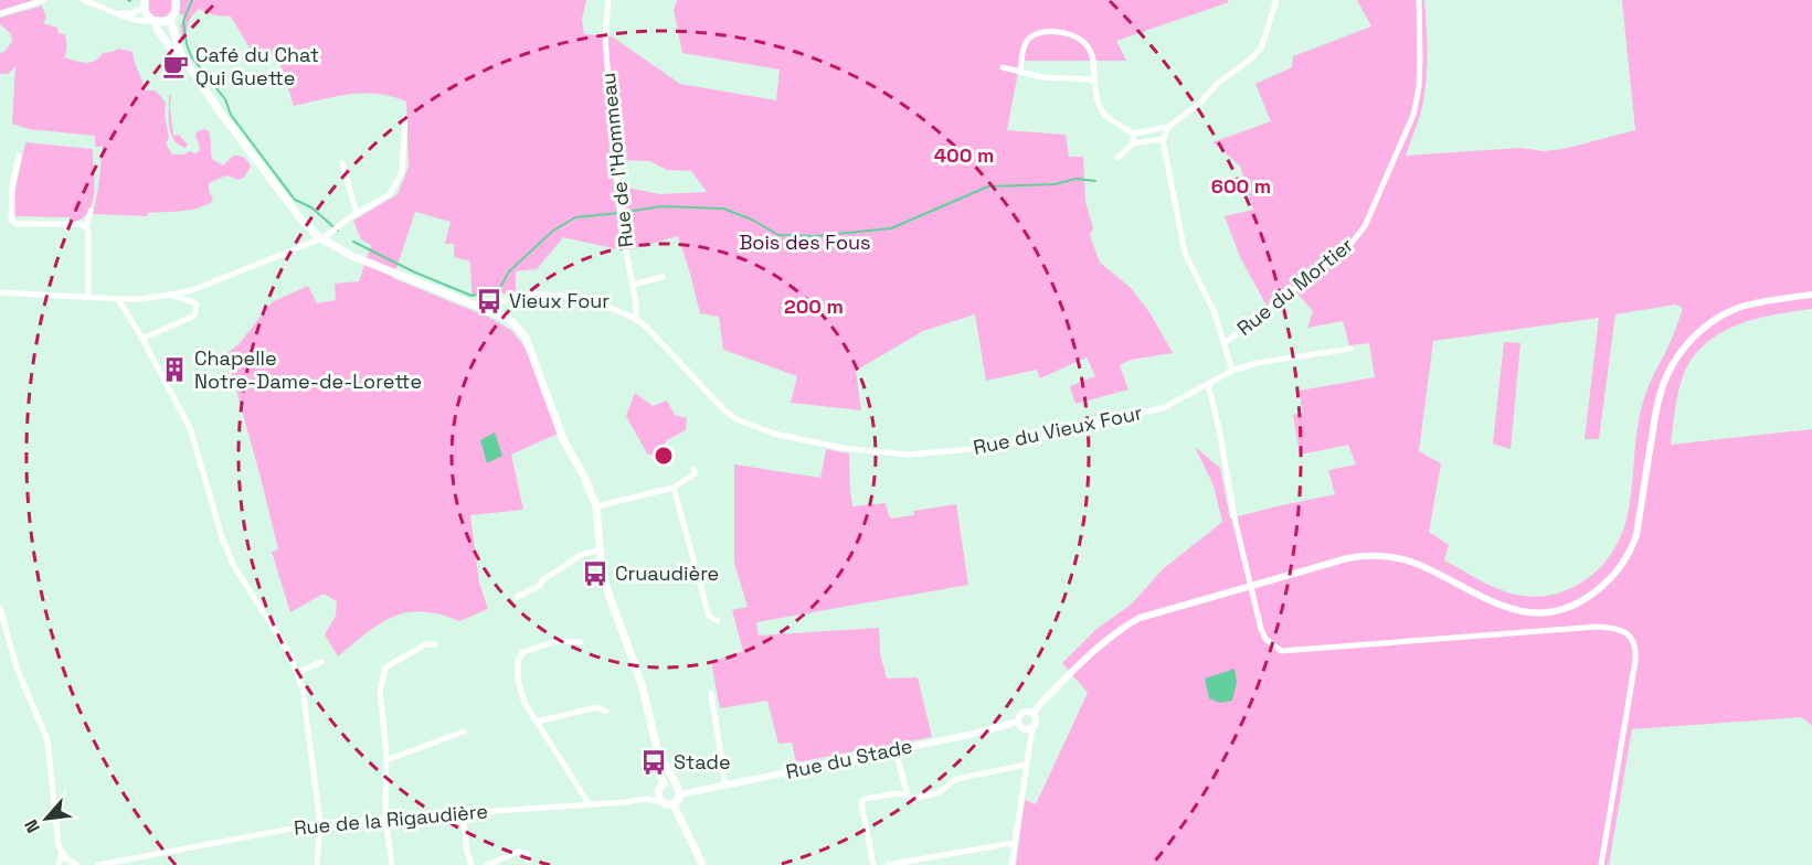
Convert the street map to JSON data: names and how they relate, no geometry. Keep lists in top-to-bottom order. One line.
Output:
{"streets":{"street":["Rue de l'Hommeau","Rue du Mortier","Rue du Vieux Four","Rue du Stade","Rue de la Rigaudière"]},"crossings":[["Rue de l'Hommeau","Rue du Vieux Four"],["Rue du Stade","Rue de la Rigaudière"]],"parks":["Bois des Fous"],"places":{"cafe":["Café du Chat Qui Guette"],"bus stop":["Vieux Four","Cruaudière","Stade"],"building":["Chapelle Notre-Dame-de-Lorette"]},"north":"bottom left","rings":["400 m","600 m","200 m"]}
